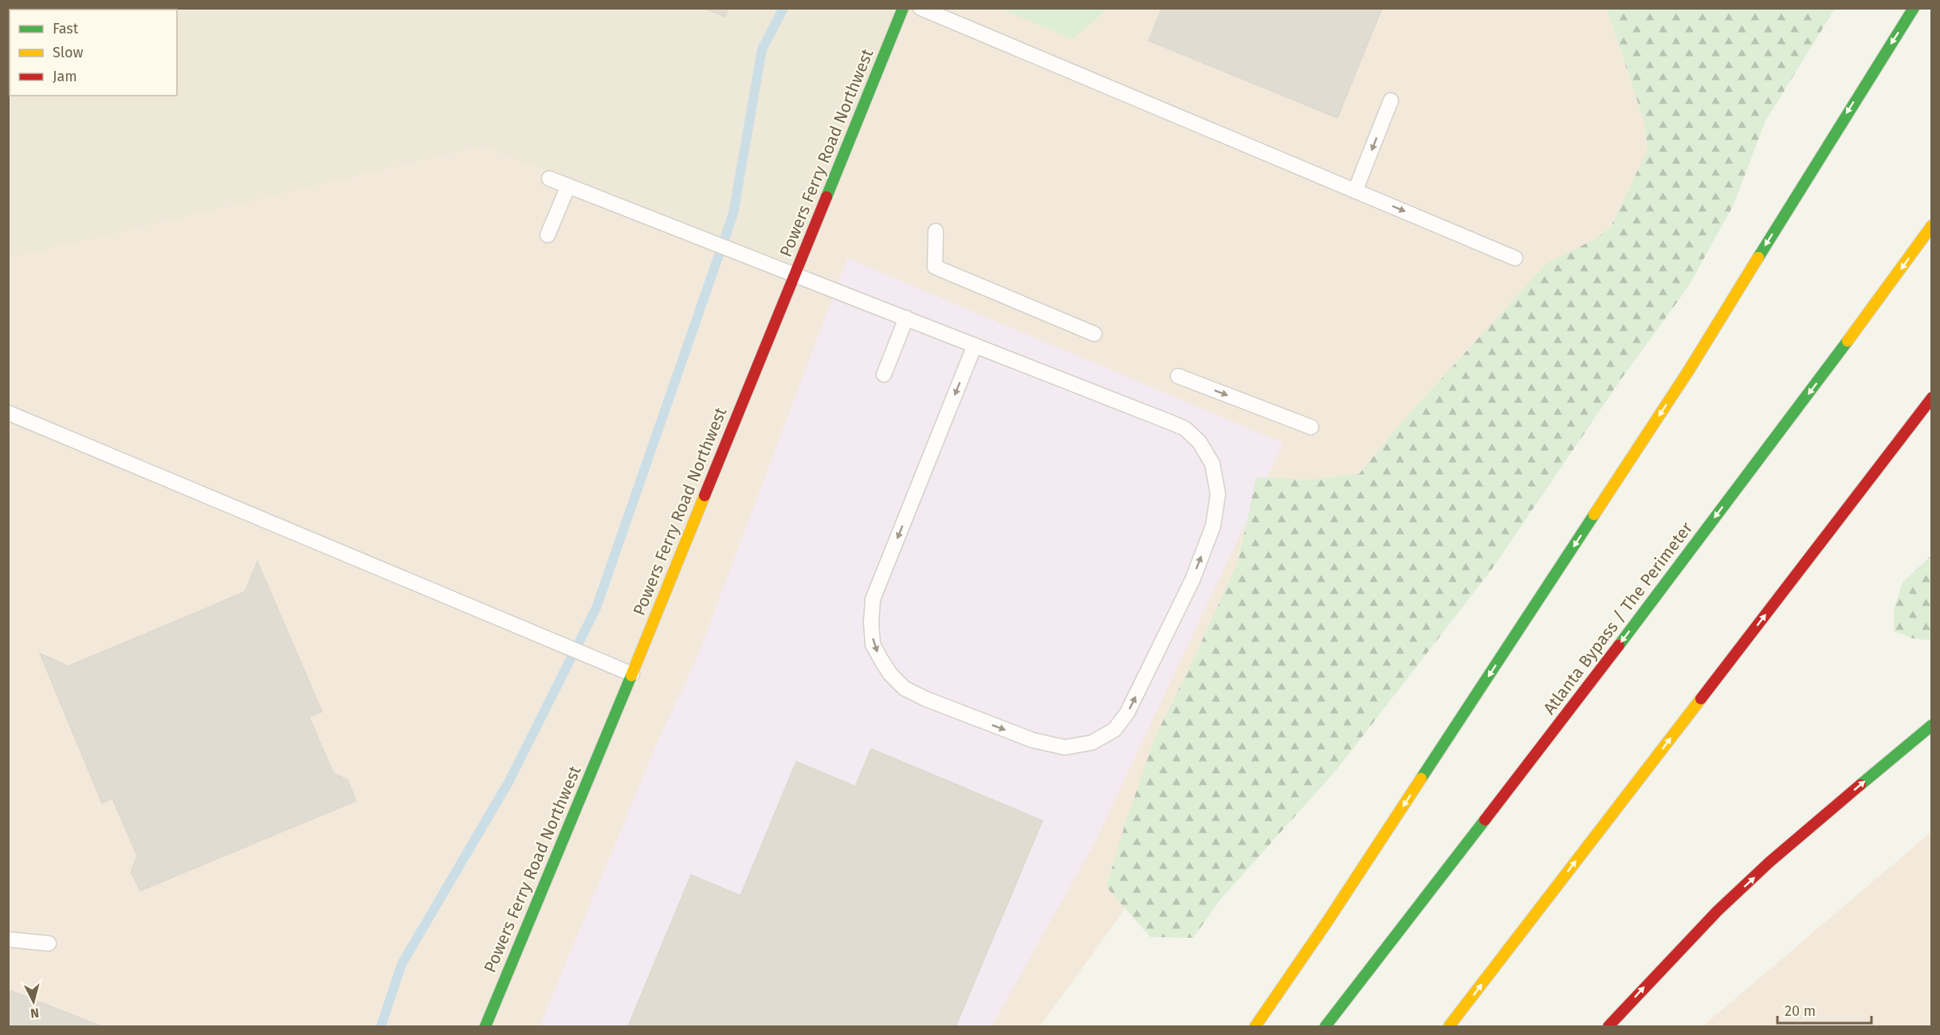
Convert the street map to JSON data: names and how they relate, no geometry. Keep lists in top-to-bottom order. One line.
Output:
{"streets":{"main road":["Powers Ferry Road Northwest","Atlanta Bypass / The Perimeter"]},"legend":["Fast","Slow","Jam"],"scale_bar":"20 m","north":"bottom"}
